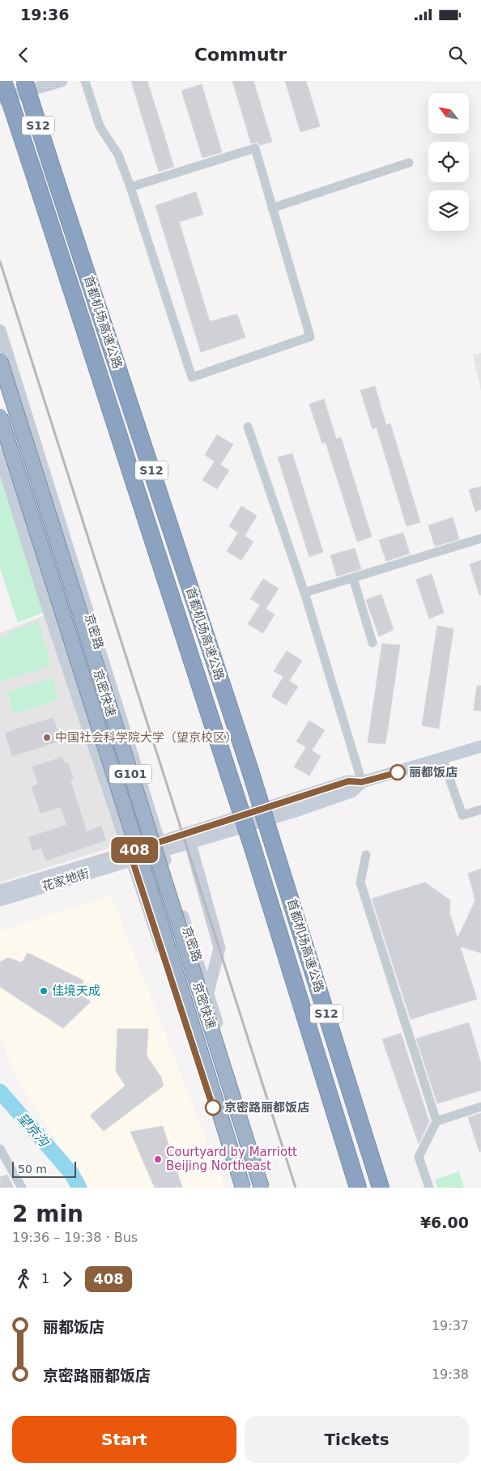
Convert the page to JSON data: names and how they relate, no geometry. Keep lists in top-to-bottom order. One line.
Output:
{"streets":{"highway":["S12","首都机场高速公路","京密快速","G101"],"main road":["京密路","花家地街"]},"crossings":[["京密快速","G101"],["G101","花家地街"]],"water":["望京沟"],"places":["中国社会科学院大学（望京校区）","丽都饭店","佳境天成","京密路丽都饭店","Courtyard by Marriott Beijing Northeast"],"lines":["bus line 408"],"scale_bar":"50 m","north":"top left","page":{"status":"19:36","header":"Commutr","on_map":"408","scale":"50 m","heading":["2 min","19:36 – 19:38 · Bus","¥6.00"],"legs":["1","408"],"list":[{"name":"丽都饭店","value":"19:37"},{"name":"京密路丽都饭店","value":"19:38"}],"buttons":["Start","Tickets"]}}
